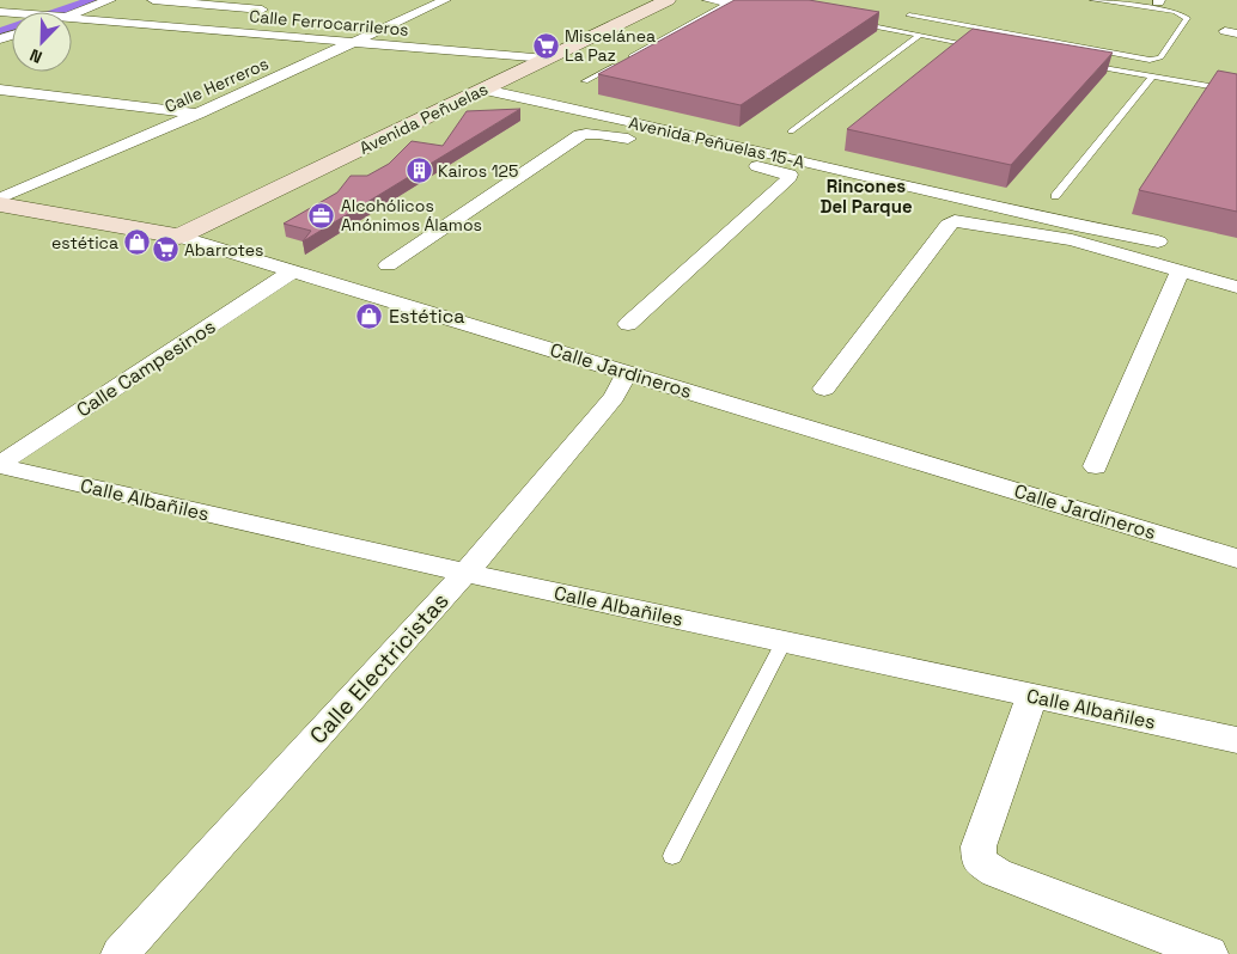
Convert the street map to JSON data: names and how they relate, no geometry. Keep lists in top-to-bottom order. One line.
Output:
{"streets":{"street":["Calle Ferrocarrileros","Calle Herreros","Avenida Peñuelas","Avenida Peñuelas 15-A","Calle Campesinos","Calle Jardineros","Calle Albañiles","Calle Electricistas"]},"crossings":[["Calle Ferrocarrileros","Calle Herreros"],["Calle Ferrocarrileros","Avenida Peñuelas"],["Avenida Peñuelas","Avenida Peñuelas 15-A"],["Avenida Peñuelas","Calle Jardineros"],["Calle Campesinos","Calle Jardineros"],["Calle Campesinos","Calle Albañiles"],["Calle Jardineros","Calle Electricistas"],["Calle Albañiles","Calle Electricistas"]],"districts":["Rincones Del Parque"],"places":{"supermarket":["Miscelánea La Paz","Abarrotes"],"building":["Kairos 125"],"office":["Alcohólicos Anónimos Álamos"],"shop":["estética","Estética"]},"north":"bottom left"}
